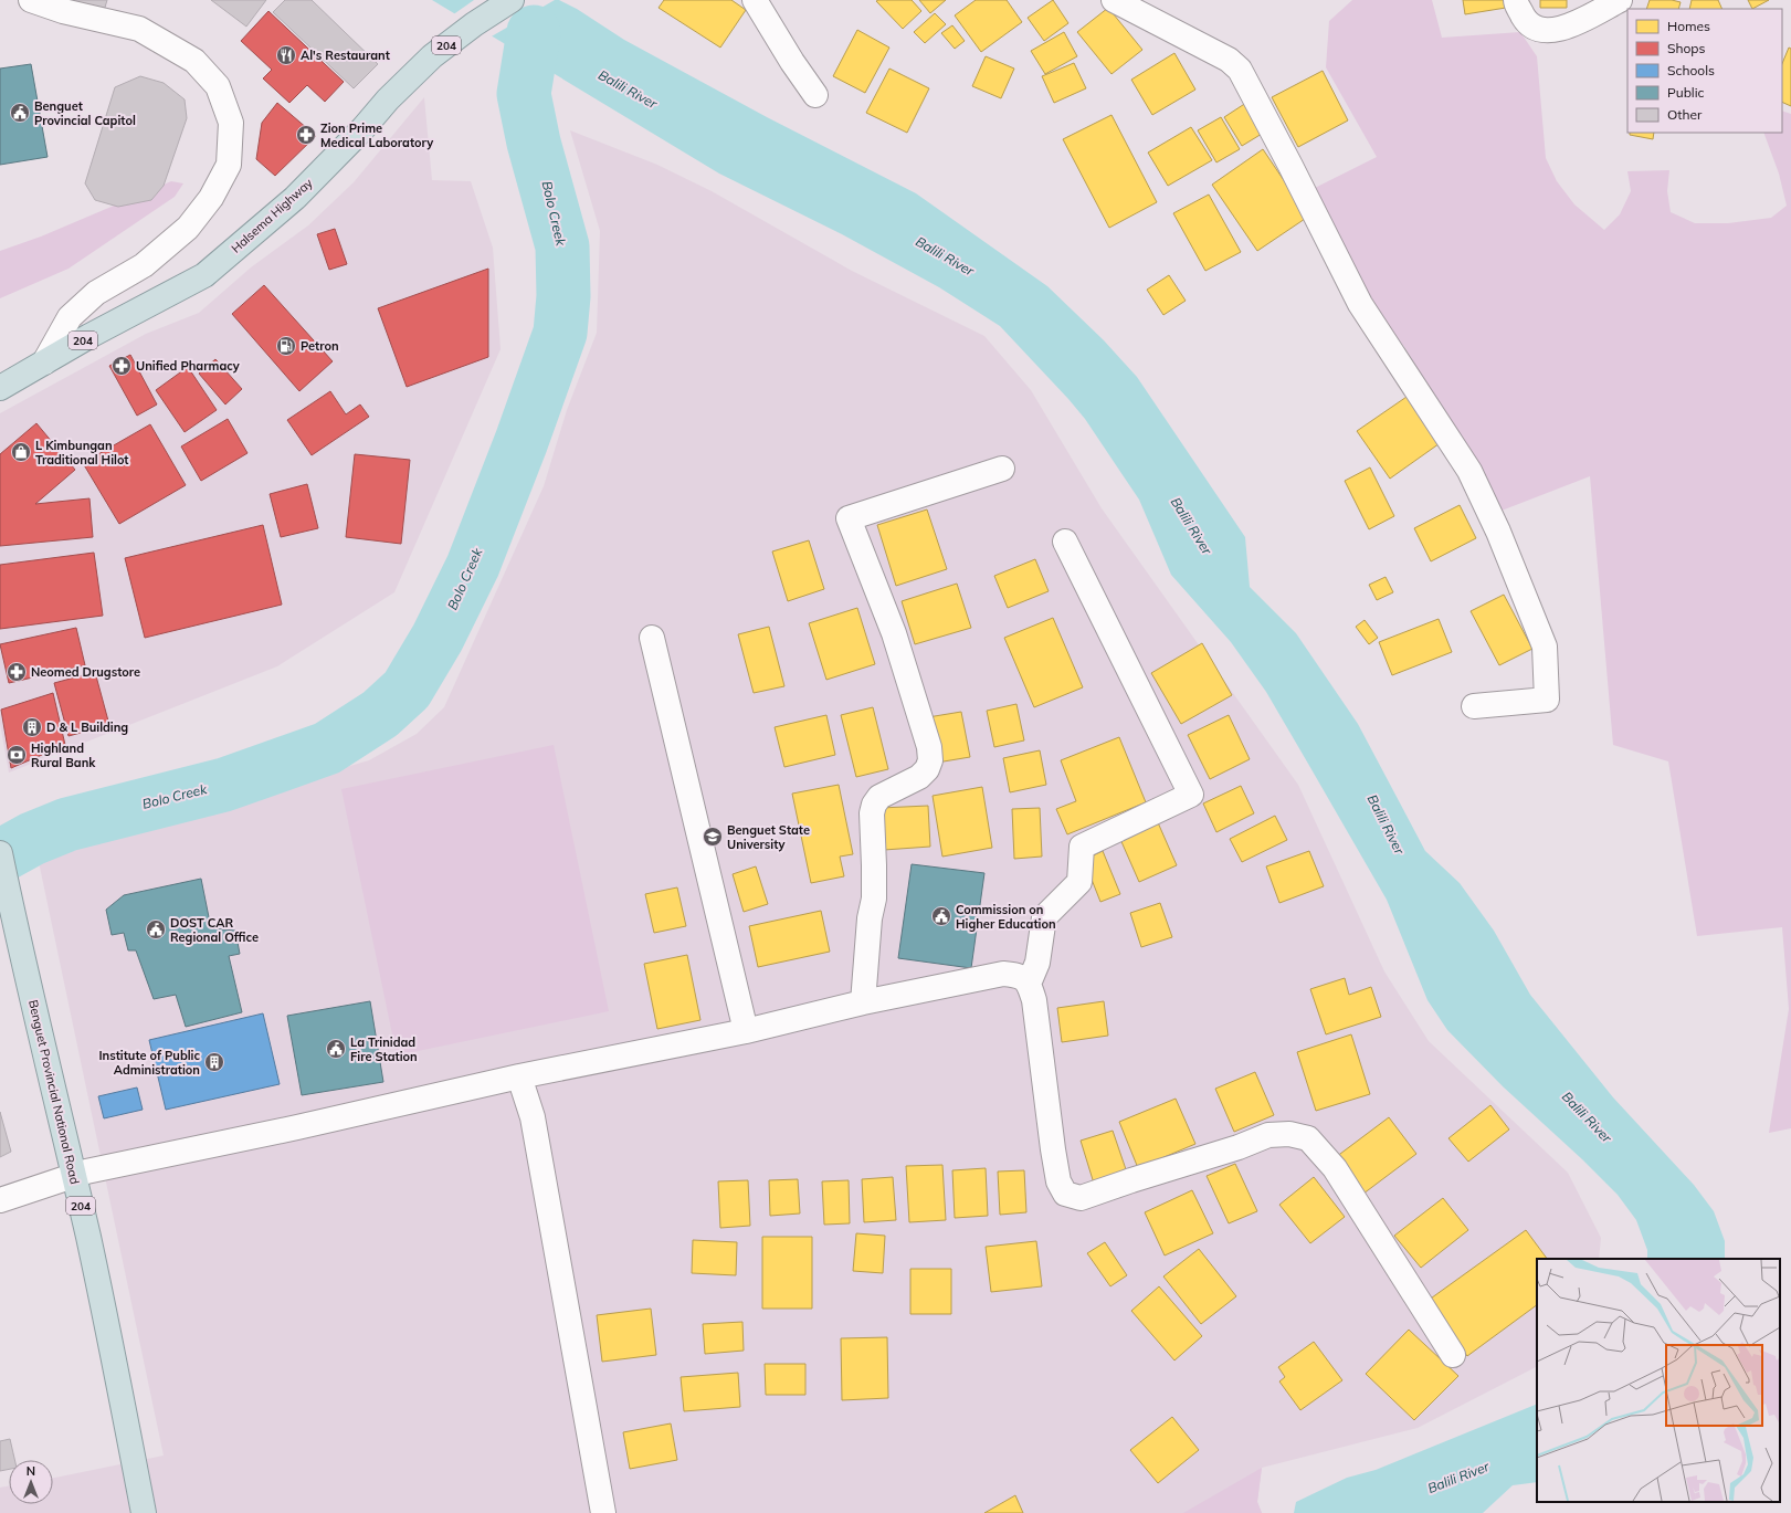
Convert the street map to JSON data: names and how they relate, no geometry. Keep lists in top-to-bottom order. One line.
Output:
{"streets":{"highway":["204","Halsema Highway","Benguet Provincial National Road"]},"water":["Balili River","Bolo Creek"],"places":{"restaurant":["Al's Restaurant"],"public building":["Benguet Provincial Capitol","Commission on Higher Education","DOST CAR Regional Office","La Trinidad Fire Station"],"pharmacy":["Zion Prime Medical Laboratory","Unified Pharmacy","Neomed Drugstore"],"fuel station":["Petron"],"shop":["L Kimbungan Traditional Hilot"],"building":["D & L Building","Institute of Public Administration"],"bank":["Highland Rural Bank"],"school or university":["Benguet State University"]},"legend":["Homes","Shops","Schools","Public","Other"],"north":"top"}
